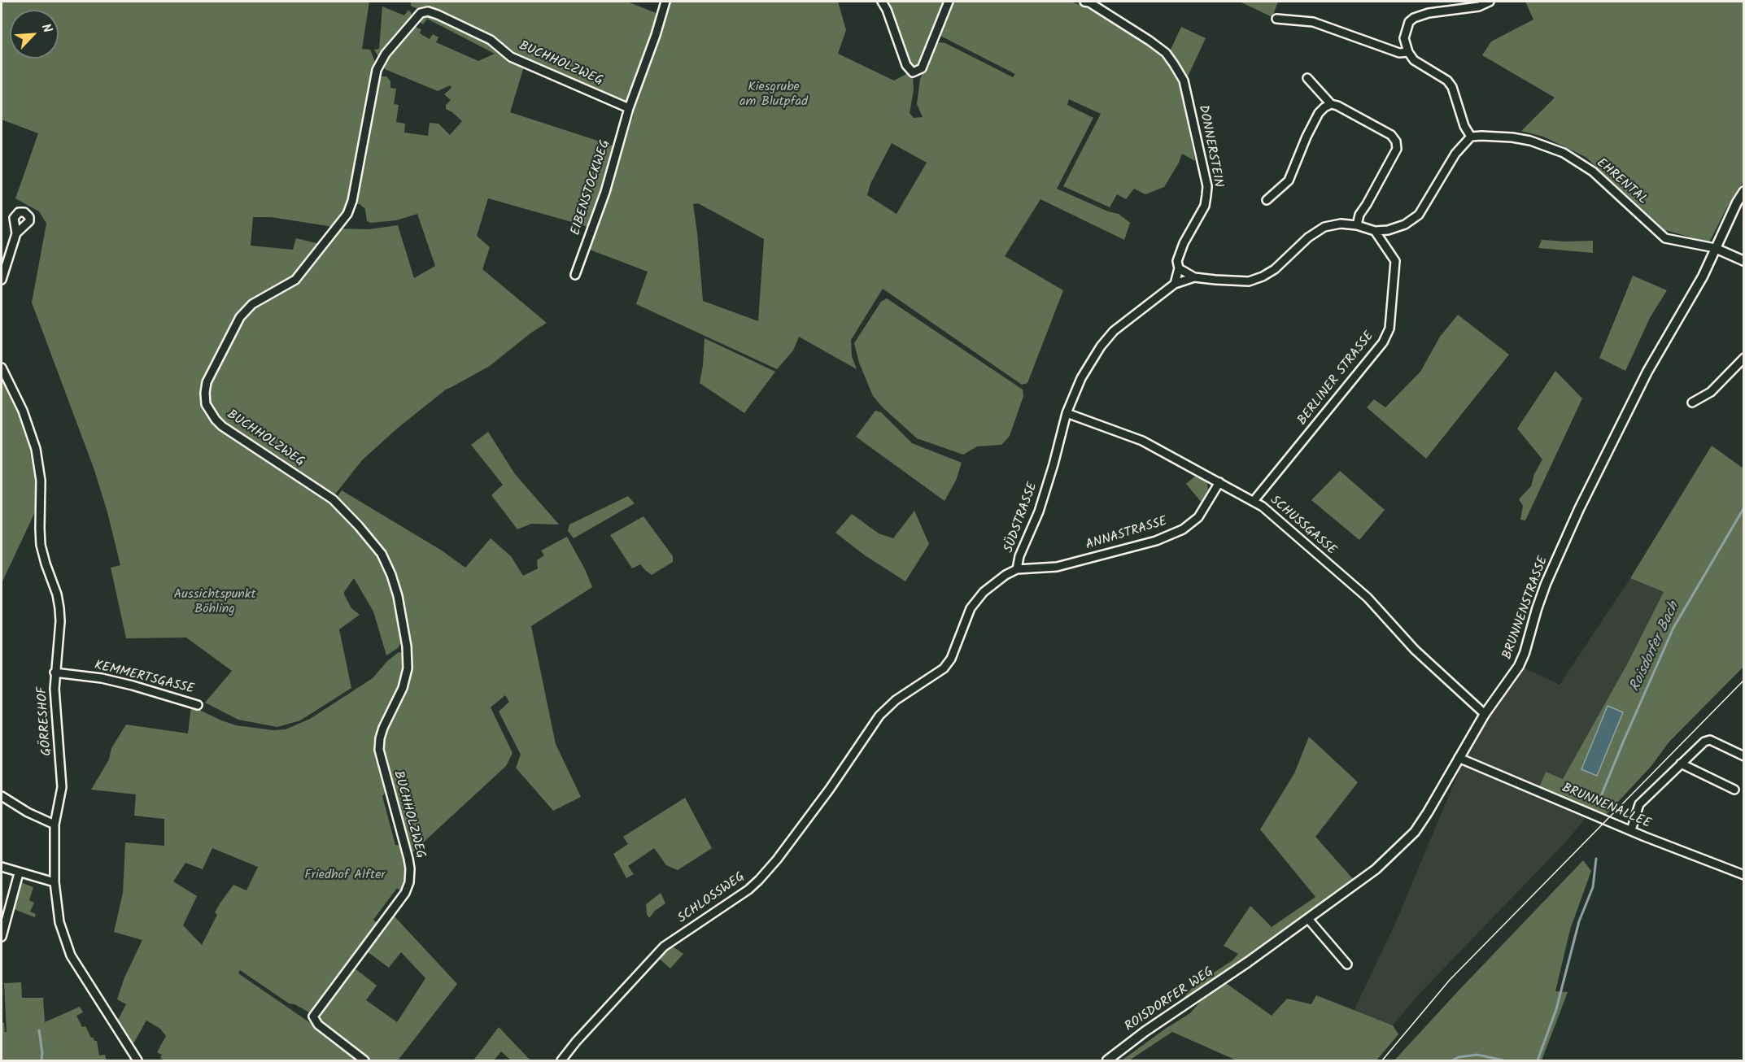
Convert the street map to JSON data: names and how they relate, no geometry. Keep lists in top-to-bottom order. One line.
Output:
{"streets":{"street":["BUCHHOLZWEG","DONNERSTEIN","EHRENTAL","EIBENSTOCKWEG","BERLINER STRASSE","SÜDSTRASSE","SCHUSSGASSE","ANNASTRASSE","BRUNNENSTRASSE","KEMMERTSGASSE","GÖRRESHOF","BRUNNENALLEE","SCHLOSSWEG","ROISDORFER WEG"]},"crossings":[["BUCHHOLZWEG","EIBENSTOCKWEG"],["EHRENTAL","BRUNNENSTRASSE"],["BERLINER STRASSE","SCHUSSGASSE"],["SÜDSTRASSE","SCHUSSGASSE"],["SÜDSTRASSE","ANNASTRASSE"],["SÜDSTRASSE","SCHLOSSWEG"],["SCHUSSGASSE","ANNASTRASSE"],["SCHUSSGASSE","BRUNNENSTRASSE"],["BRUNNENSTRASSE","BRUNNENALLEE"],["BRUNNENSTRASSE","ROISDORFER WEG"],["KEMMERTSGASSE","GÖRRESHOF"]],"water":["Roisdorfer Bach"],"parks":["Kiesgrube am Blutpfad","Aussichtspunkt Böhling","Friedhof Alfter"],"north":"top right"}
